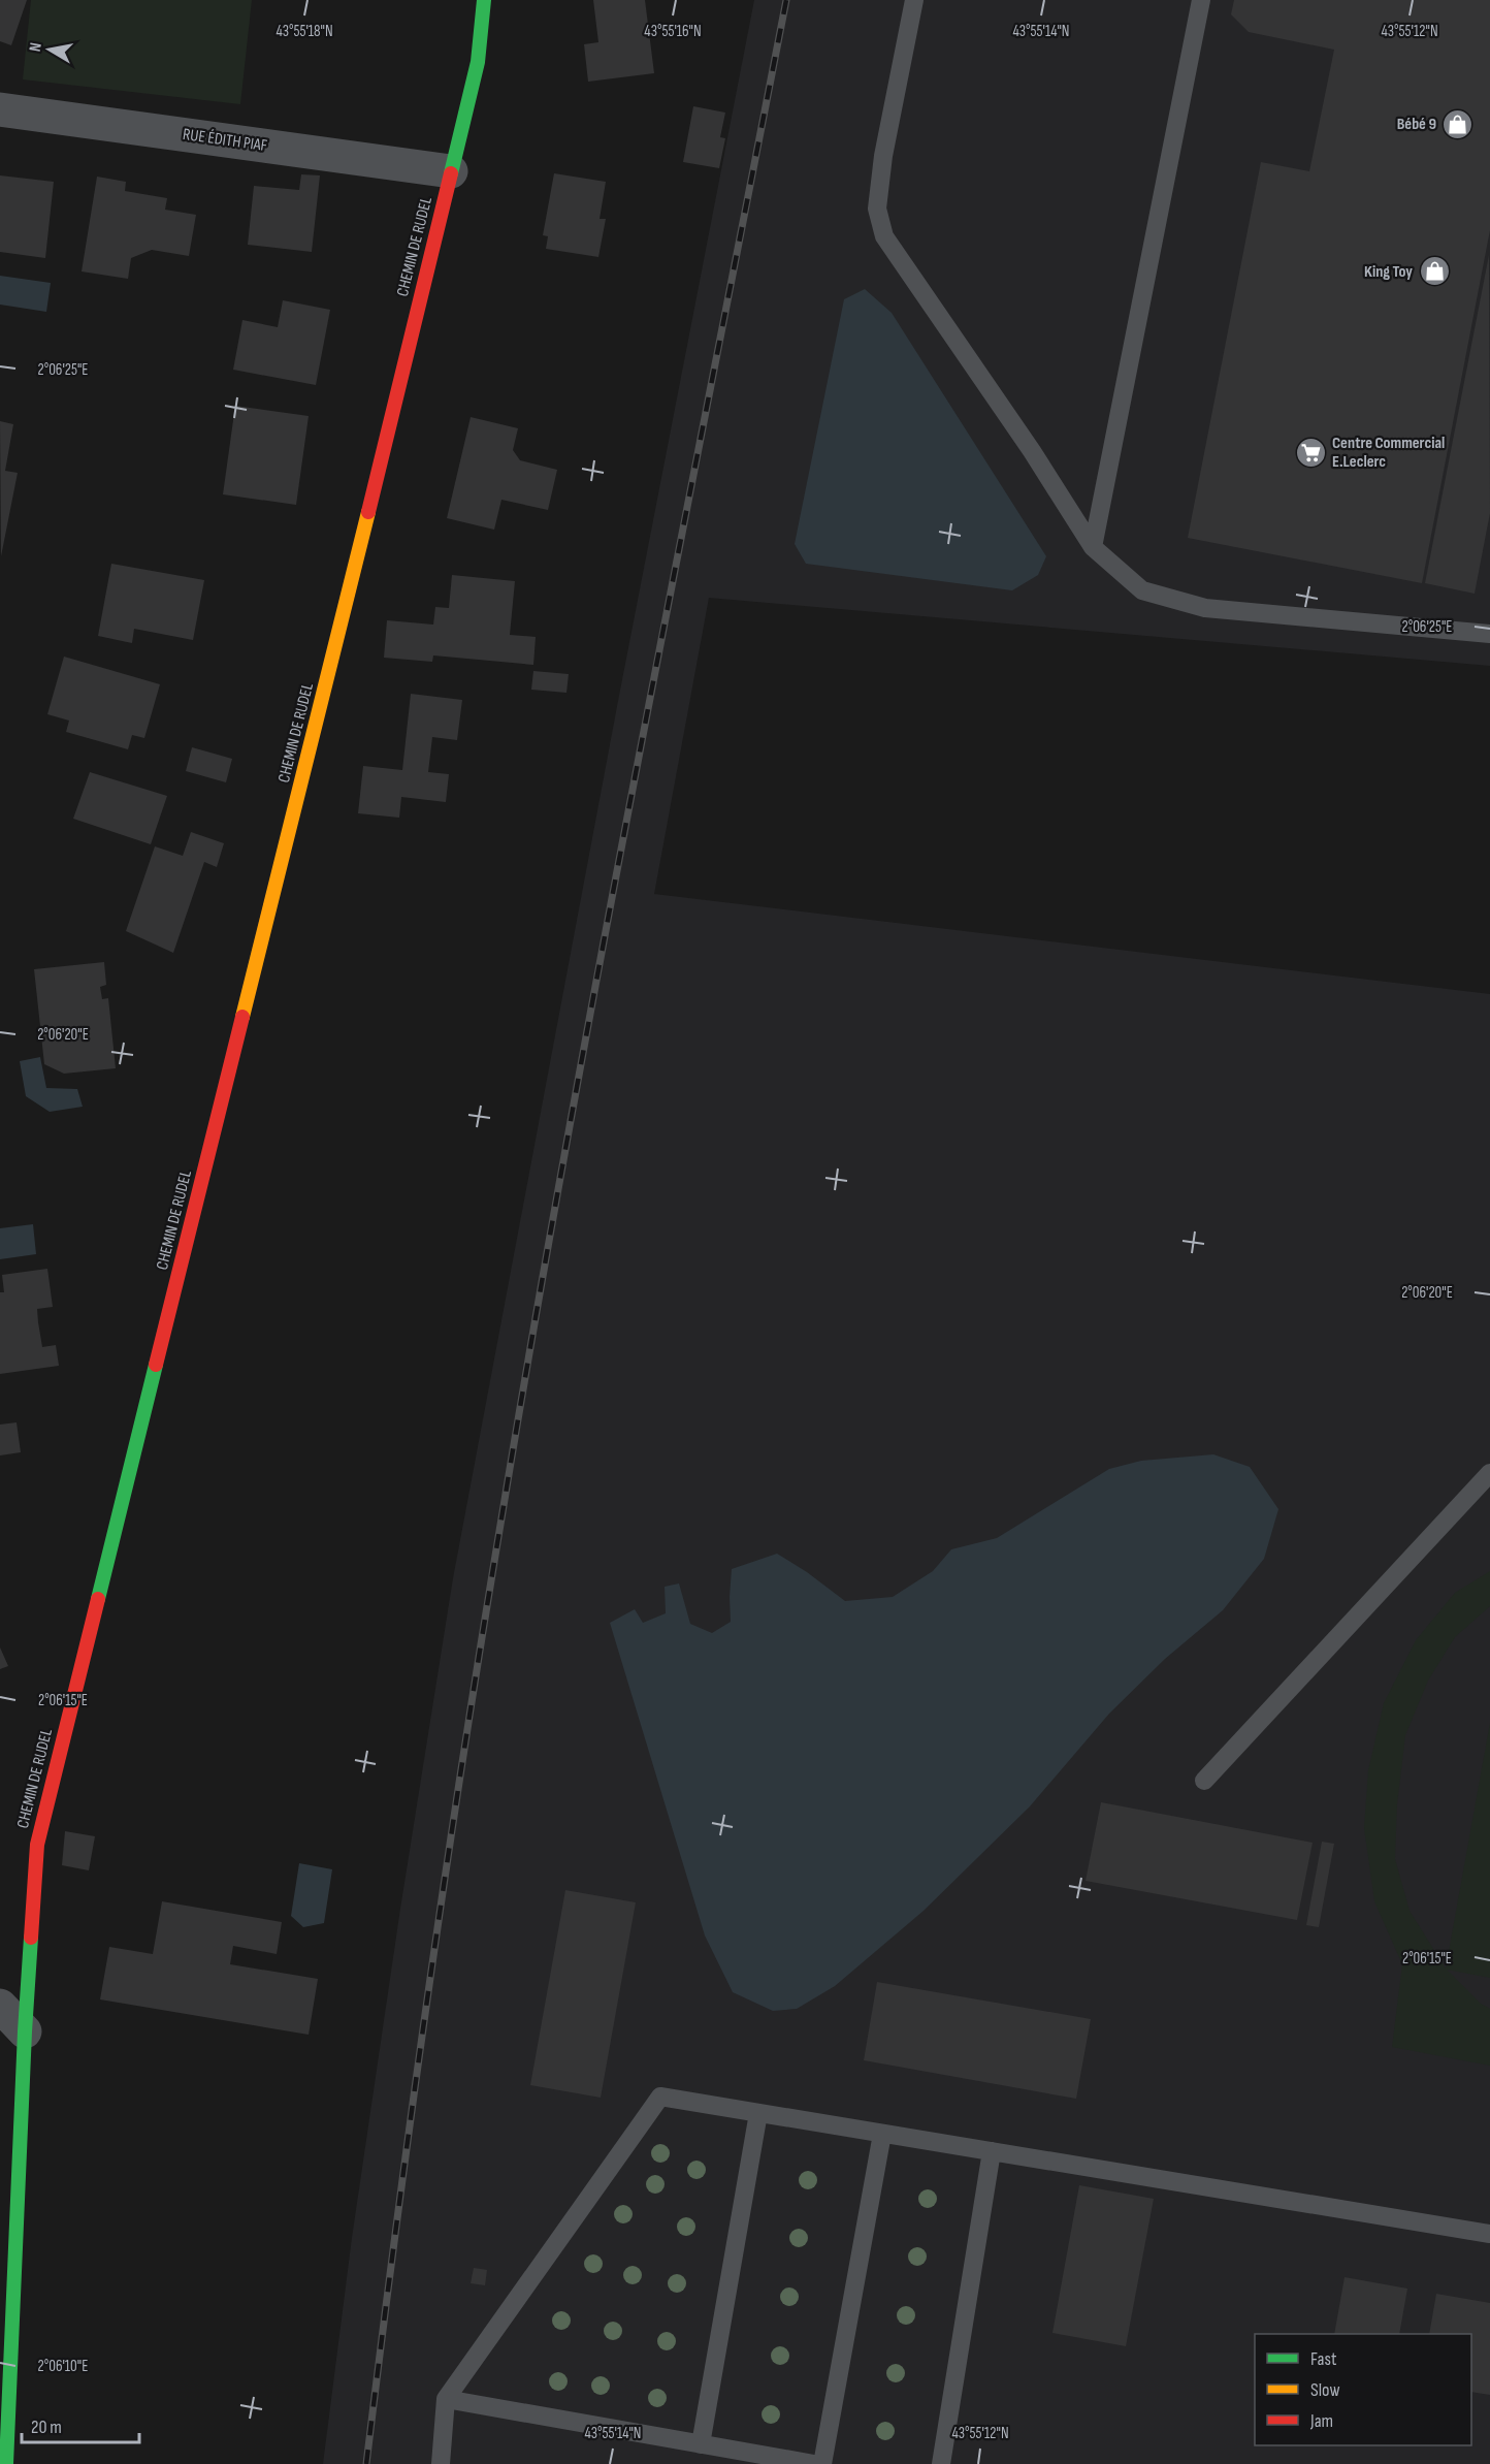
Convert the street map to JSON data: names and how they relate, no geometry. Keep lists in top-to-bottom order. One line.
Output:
{"streets":{"street":["RUE ÉDITH PIAF","CHEMIN DE RUDEL"]},"crossings":[["RUE ÉDITH PIAF","CHEMIN DE RUDEL"]],"places":{"shop":["Bébé 9","King Toy"],"supermarket":["Centre Commercial E.Leclerc"]},"legend":["Fast","Slow","Jam"],"scale_bar":"20 m","north":"left","coordinates":["43°55'18\"N","43°55'16\"N","43°55'14\"N","43°55'12\"N","2°06'25\"E","2°06'20\"E","2°06'15\"E","2°06'10\"E"]}
